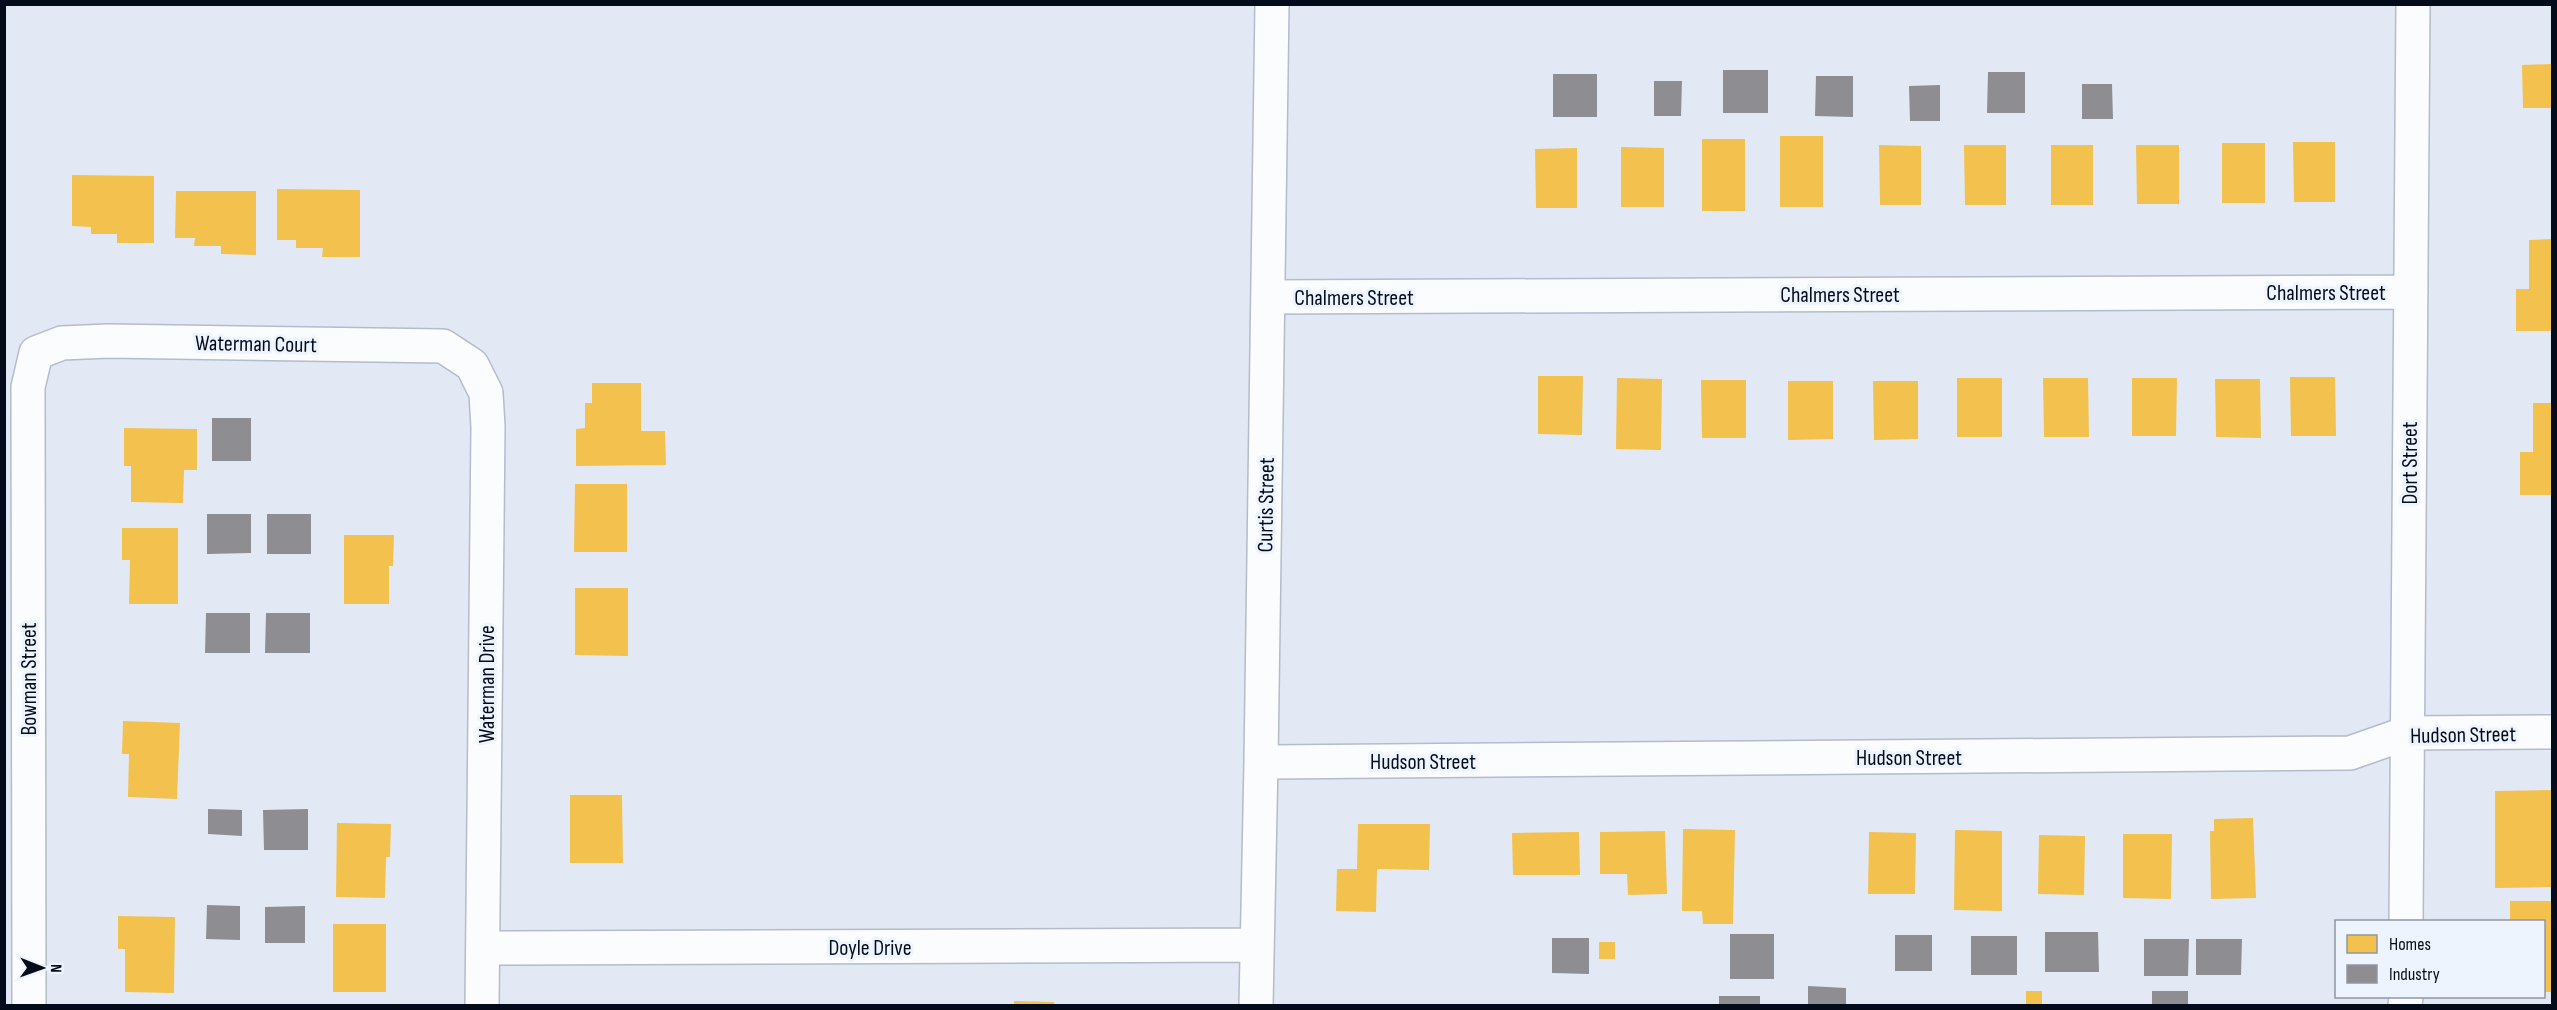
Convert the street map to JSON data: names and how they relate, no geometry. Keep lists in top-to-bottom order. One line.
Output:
{"streets":{"street":["Chalmers Street","Waterman Court","Dort Street","Curtis Street","Bowman Street","Waterman Drive","Hudson Street","Doyle Drive"]},"crossings":[["Chalmers Street","Dort Street"],["Chalmers Street","Curtis Street"],["Waterman Court","Bowman Street"],["Waterman Court","Waterman Drive"],["Dort Street","Hudson Street"],["Curtis Street","Hudson Street"],["Curtis Street","Doyle Drive"],["Waterman Drive","Doyle Drive"]],"legend":["Homes","Industry"],"north":"right"}
